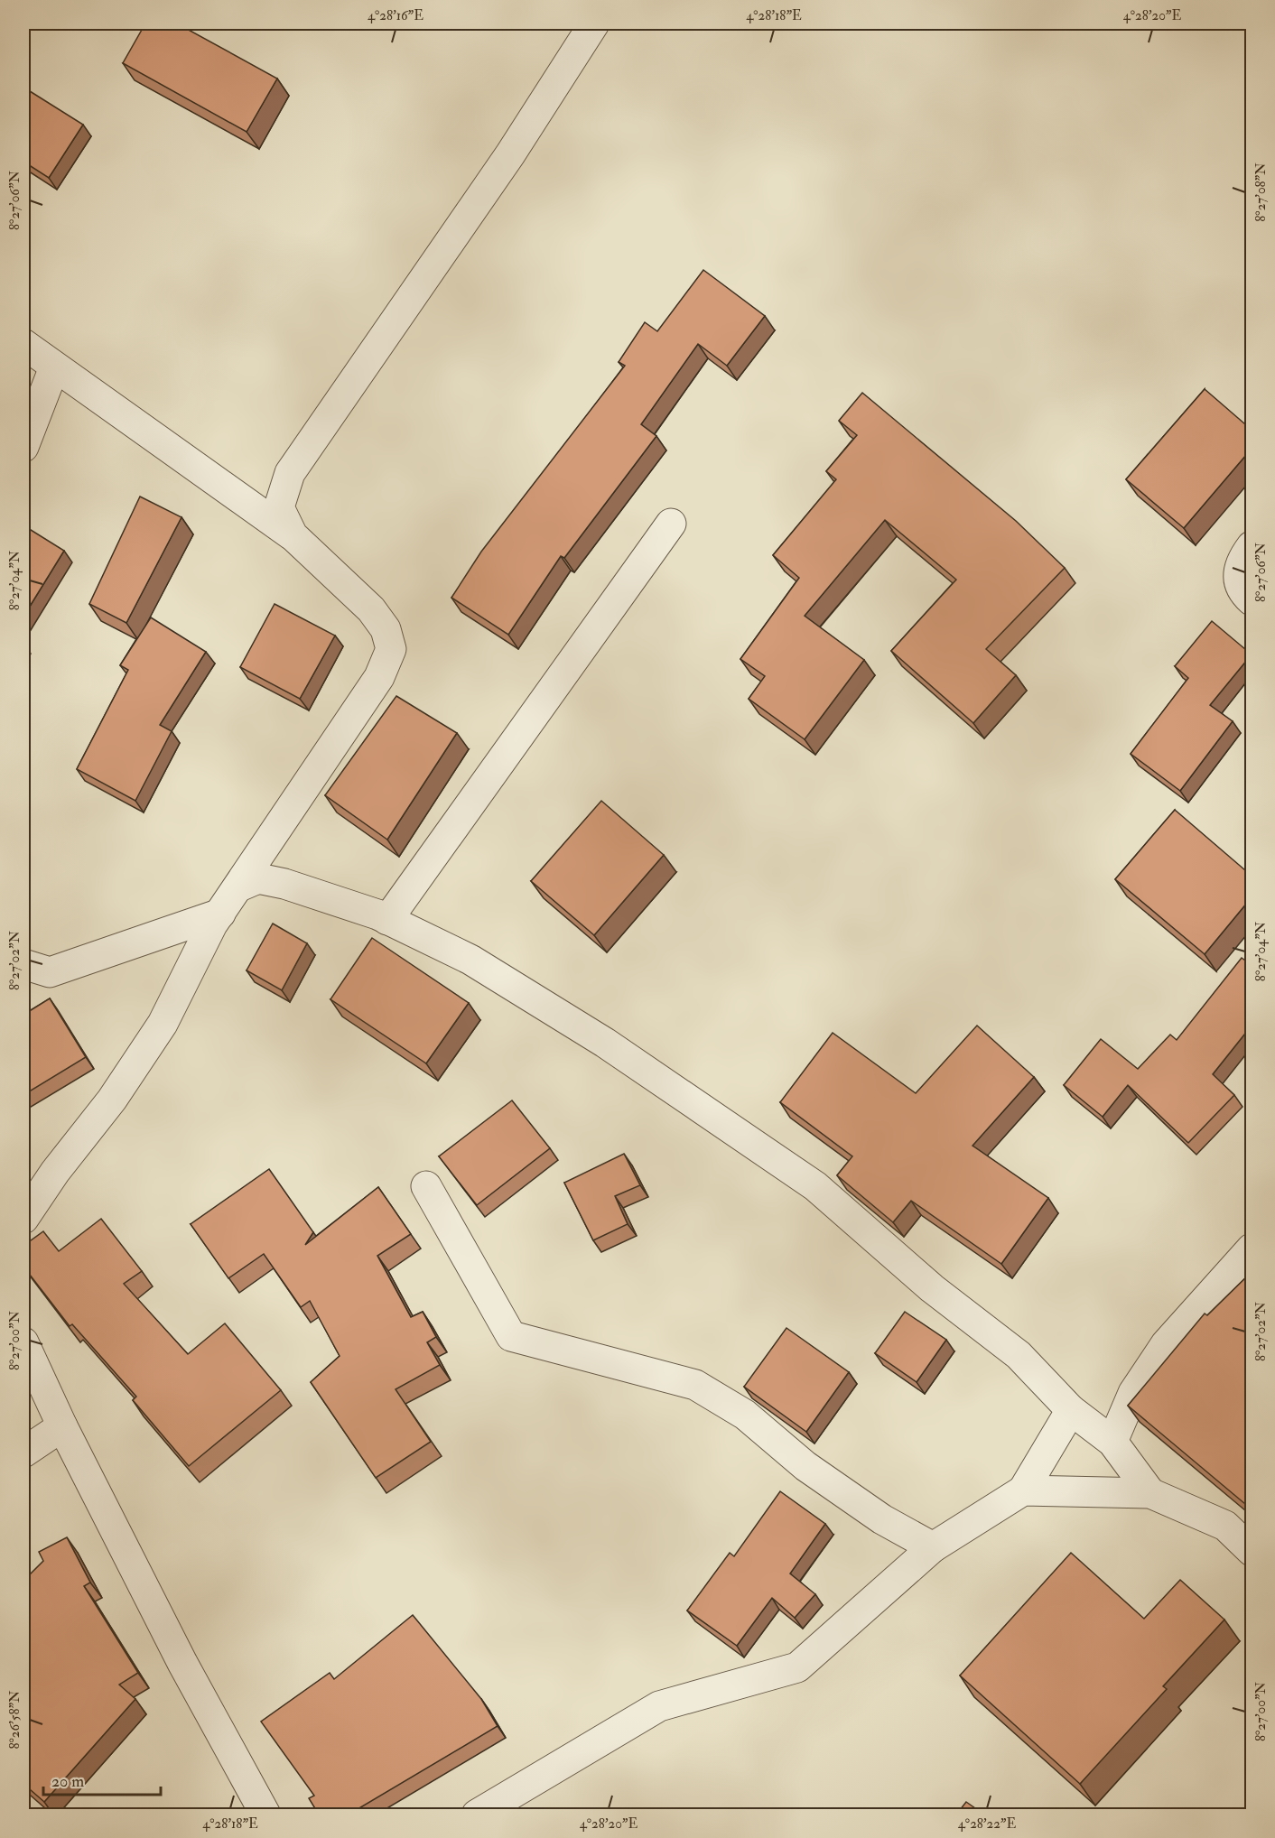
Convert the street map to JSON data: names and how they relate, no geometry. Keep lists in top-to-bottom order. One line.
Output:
{"scale_bar":"20 m","coordinates":["4°28'16\"E","4°28'18\"E","4°28'20\"E","8°27'08\"N","8°27'06\"N","8°27'04\"N","8°27'02\"N","8°27'00\"N","8°26'58\"N","4°28'22\"E"]}
